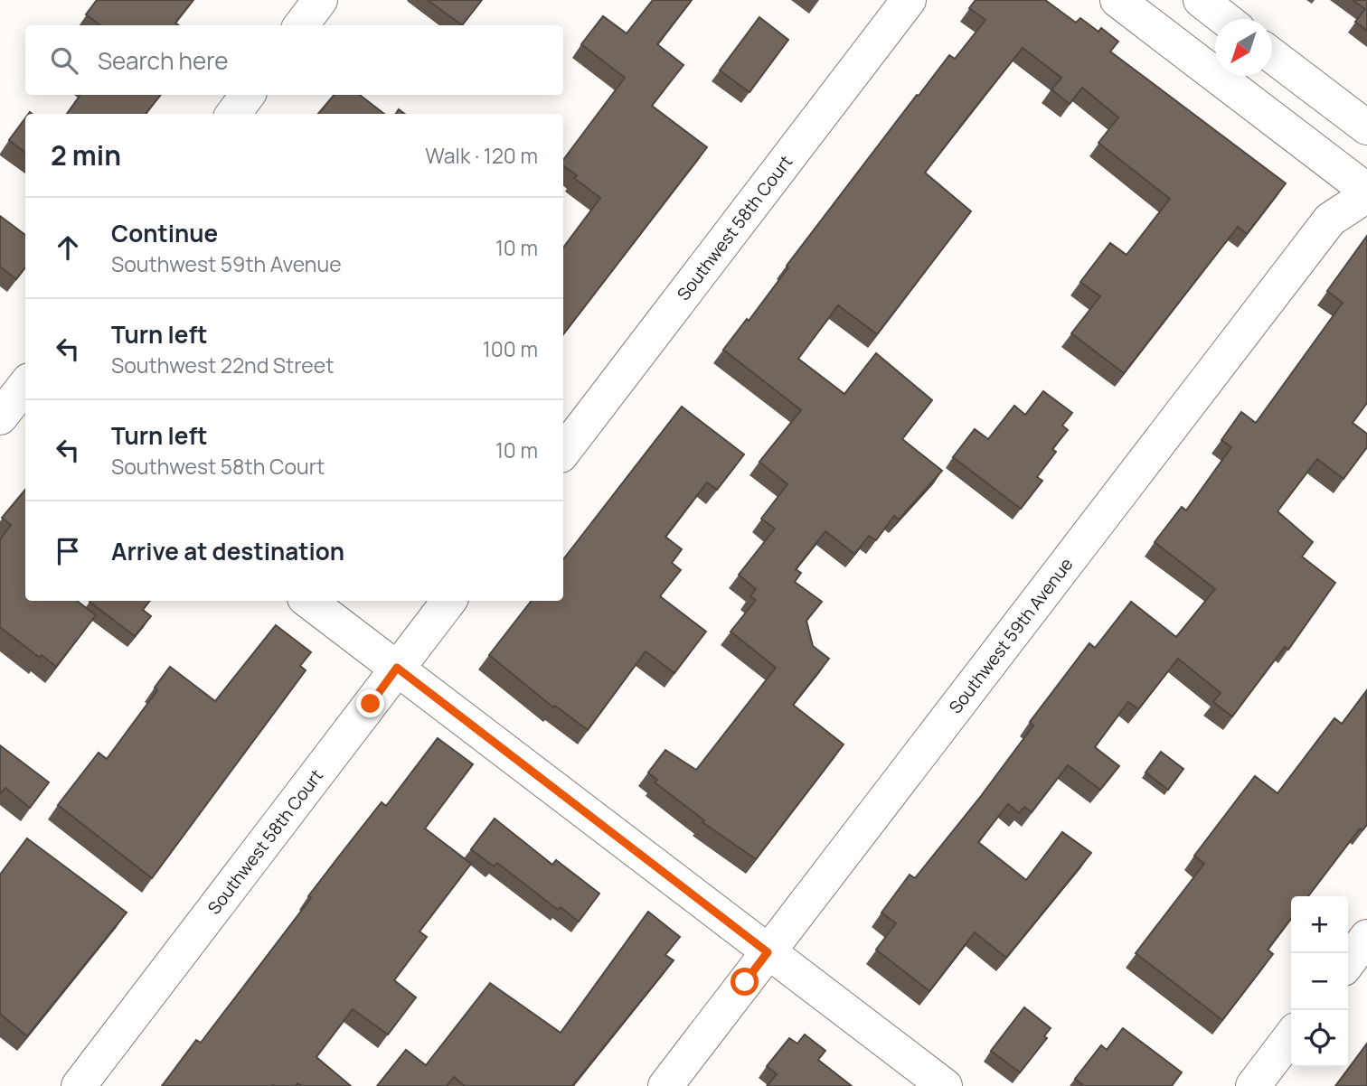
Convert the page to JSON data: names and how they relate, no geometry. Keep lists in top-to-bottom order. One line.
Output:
{"streets":{"street":["Southwest 58th Court","Southwest 59th Avenue"]},"north":"bottom left","page":{"search":"Search here","heading":["2 min","Walk · 120 m"],"list":[["Continue","Southwest 59th Avenue","10 m"],["Turn left","Southwest 22nd Street","100 m"],["Turn left","Southwest 58th Court","10 m"],"Arrive at destination"],"map_buttons":["+","−"]}}
